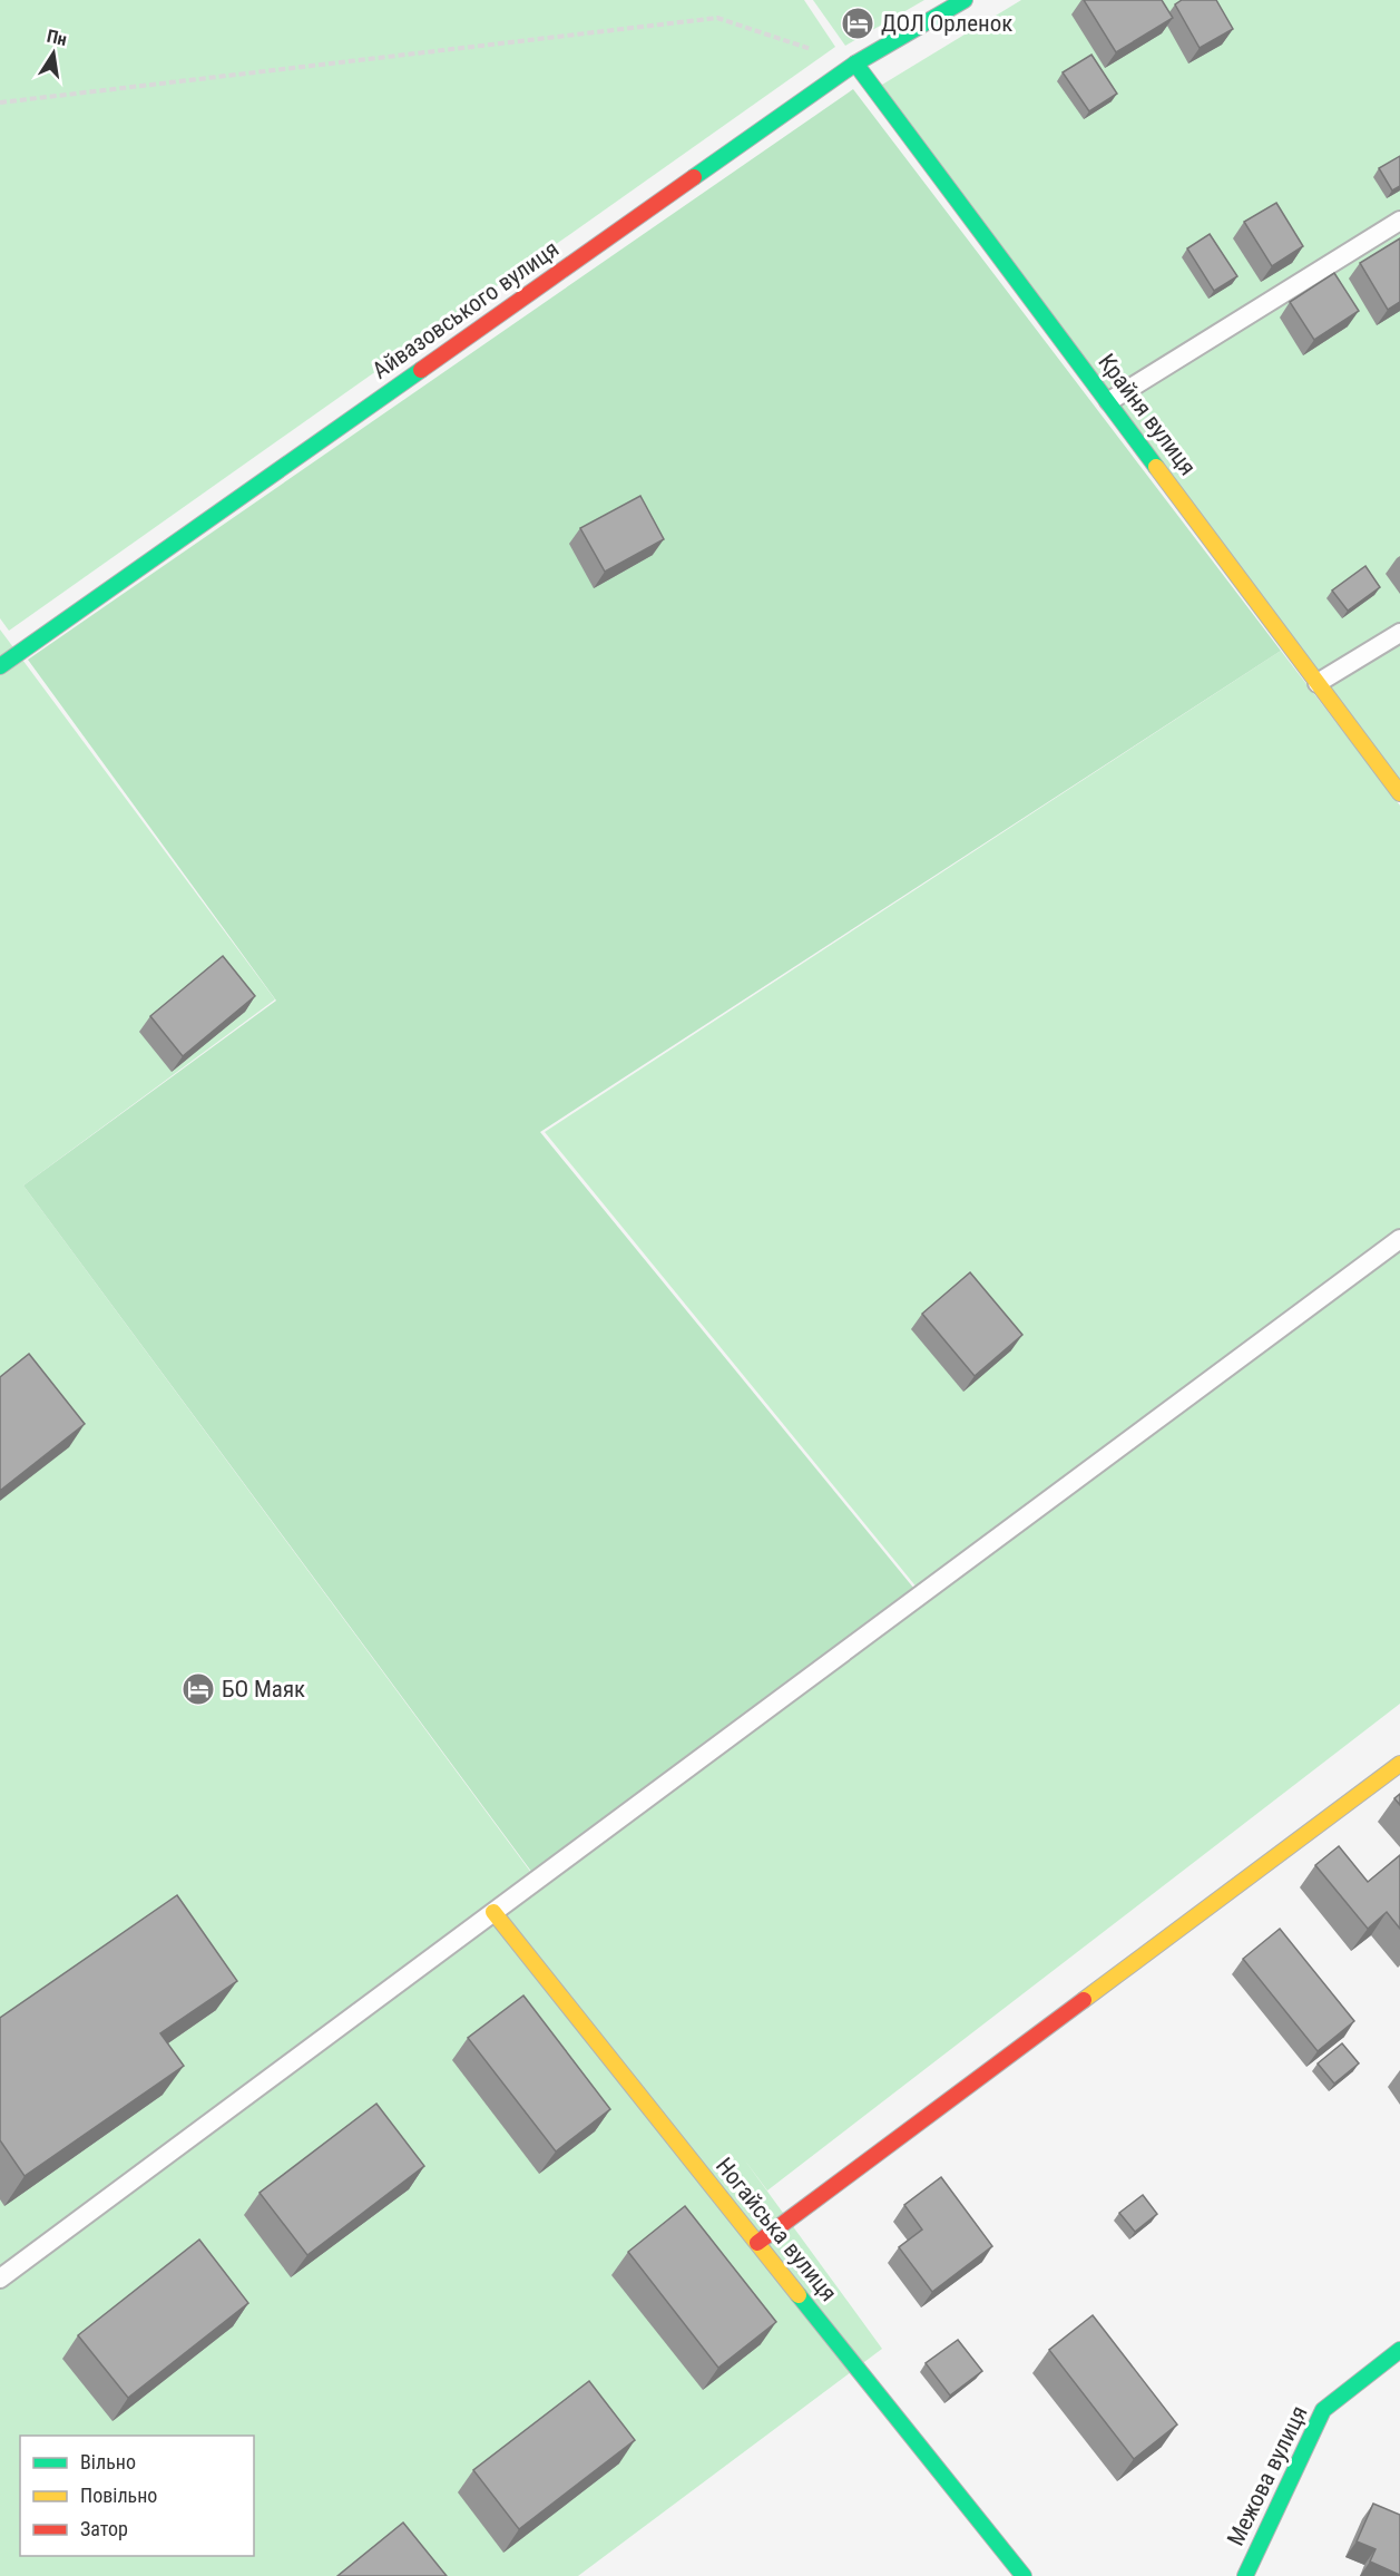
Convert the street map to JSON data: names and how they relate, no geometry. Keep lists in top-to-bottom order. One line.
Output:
{"streets":{"street":["Айвазовського вулиця","Крайня вулиця","Ногайська вулиця","Межова вулиця"]},"crossings":[["Айвазовського вулиця","Крайня вулиця"]],"places":{"hotel":["ДОЛ Орленок","БО Маяк"]},"legend":["Вільно","Повільно","Затор"],"north":"top"}
